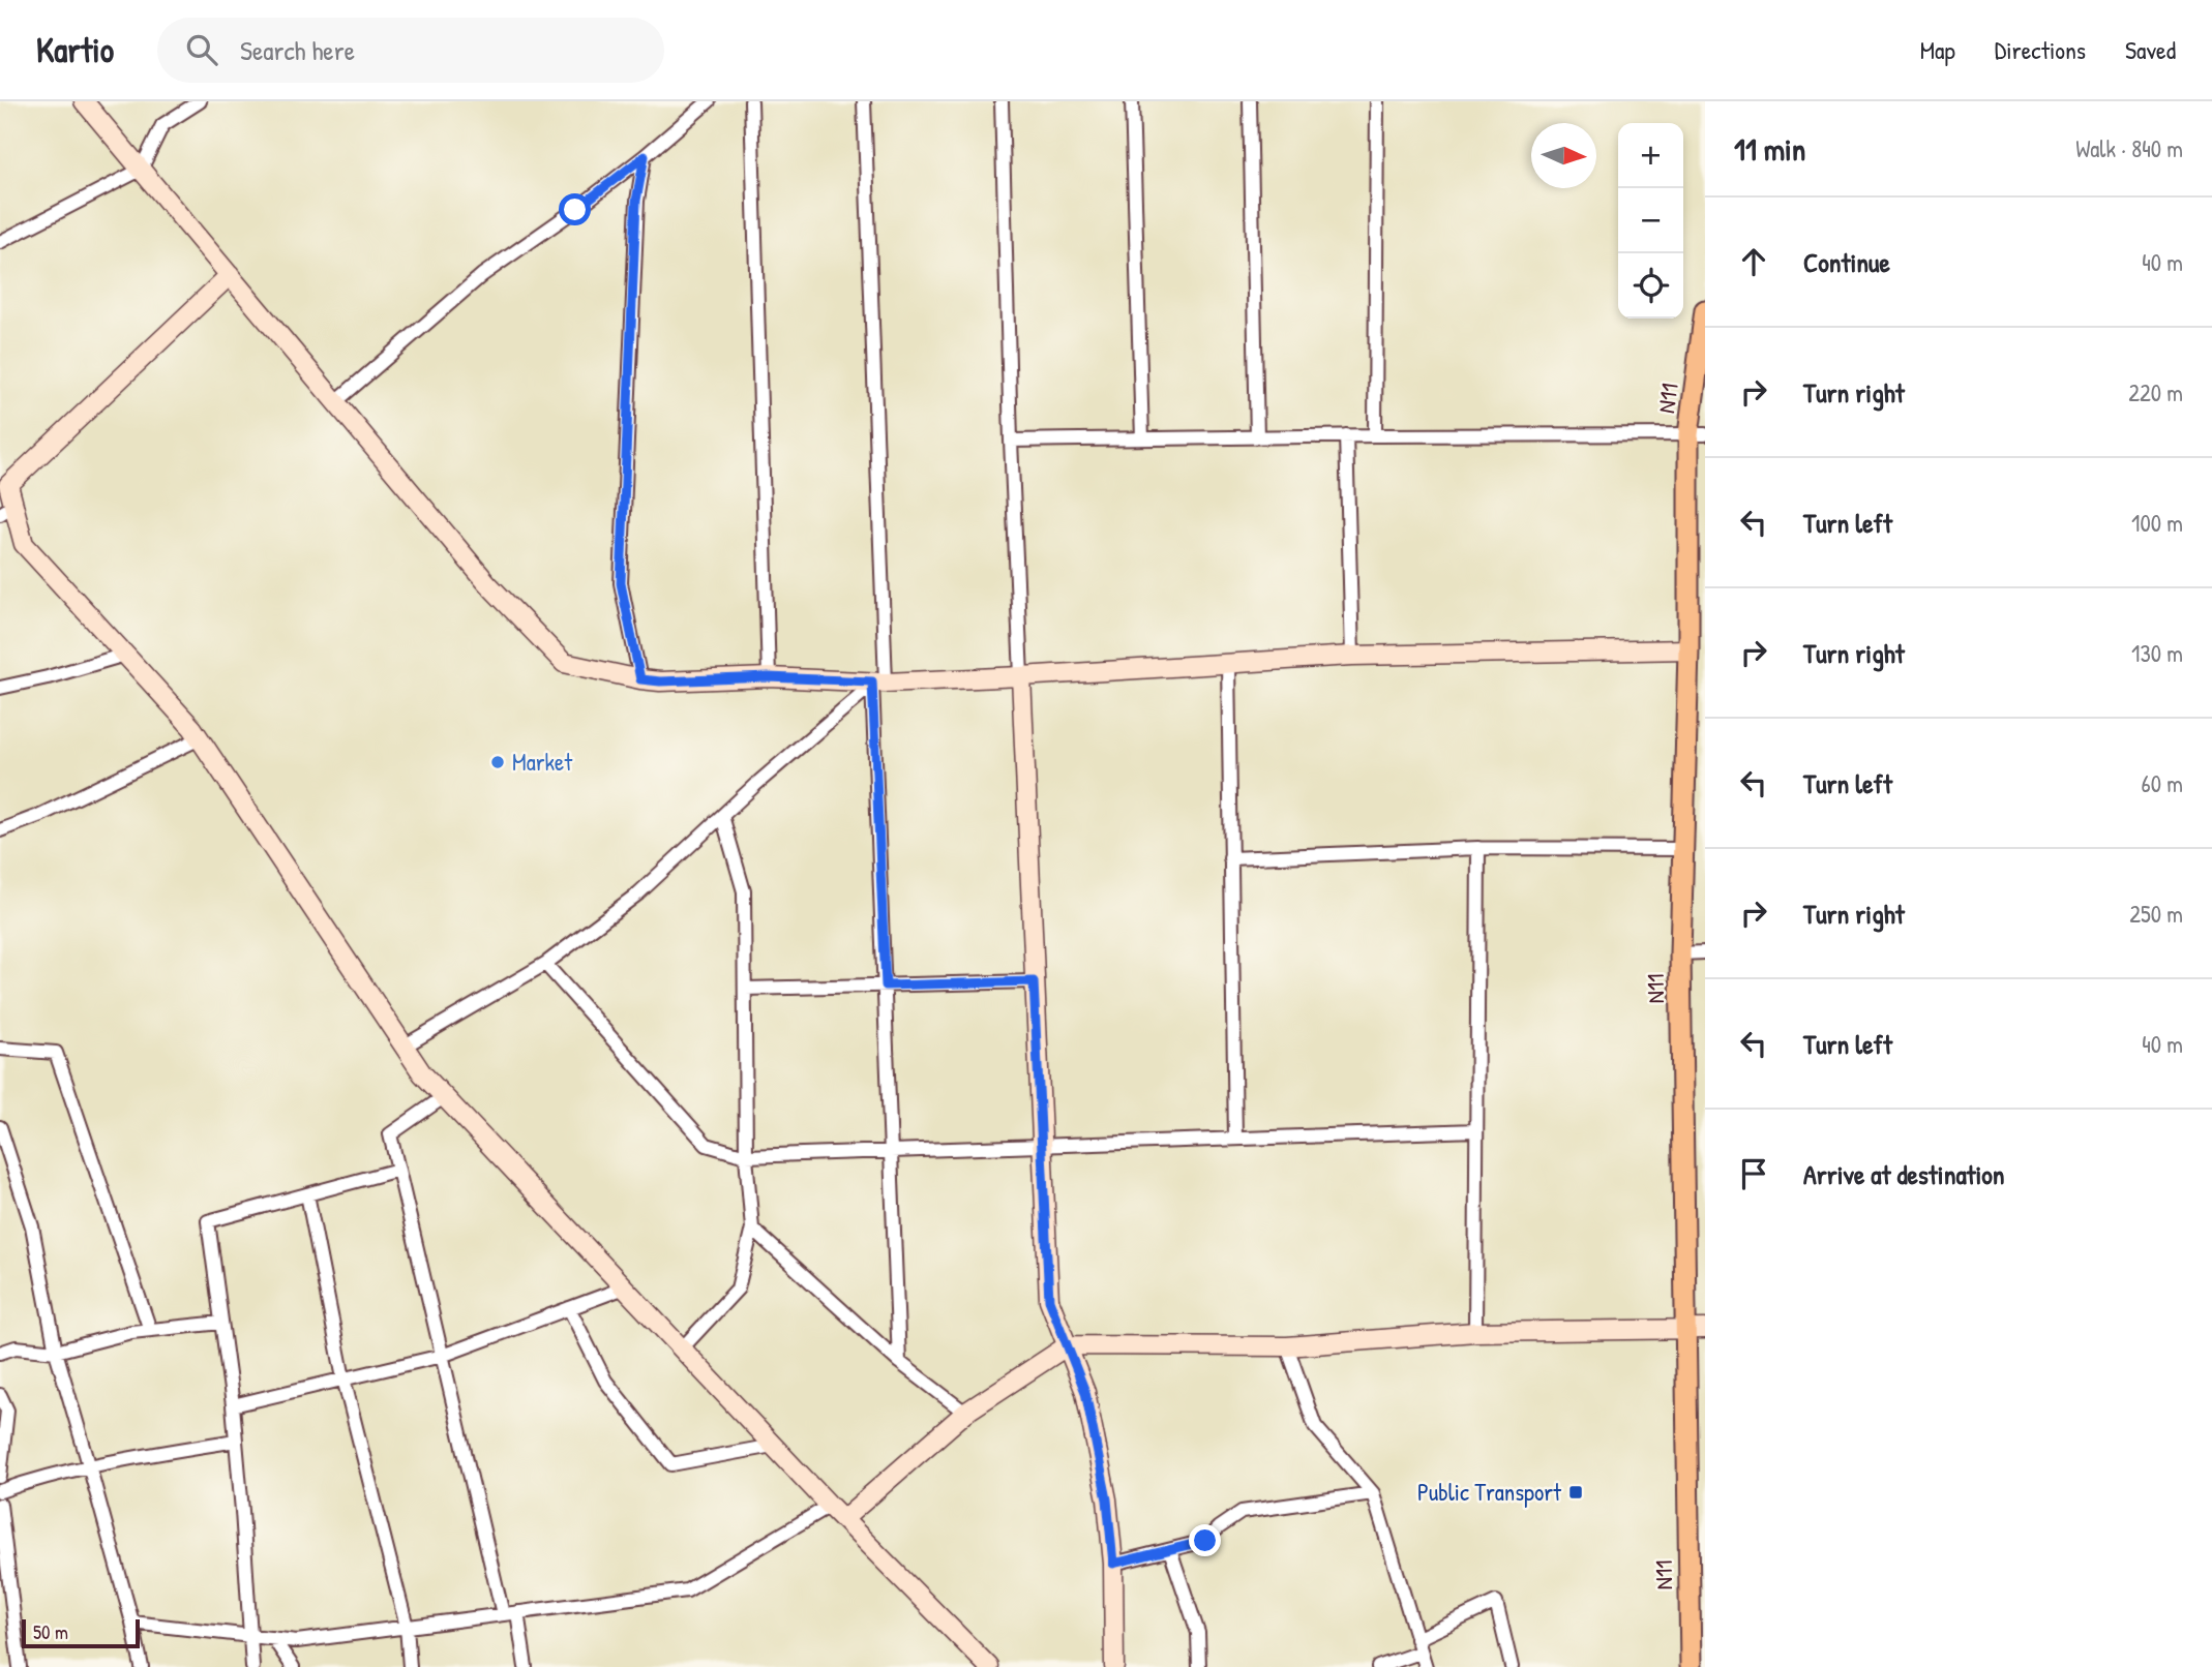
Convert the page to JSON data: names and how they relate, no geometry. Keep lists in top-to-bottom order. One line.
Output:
{"streets":{"main road":["N11"]},"places":{"other":["Market"],"transit":["Public Transport"]},"scale_bar":"50 m","north":"right","page":{"header":"Kartio","search":"Search here","nav":["Map","Directions","Saved"],"heading":["11 min","Walk · 840 m"],"map_buttons":["+","−"],"list":[["Continue","40 m"],["Turn right","220 m"],["Turn left","100 m"],["Turn right","130 m"],["Turn left","60 m"],["Turn right","250 m"],["Turn left","40 m"],"Arrive at destination"],"scale":"50 m"}}
